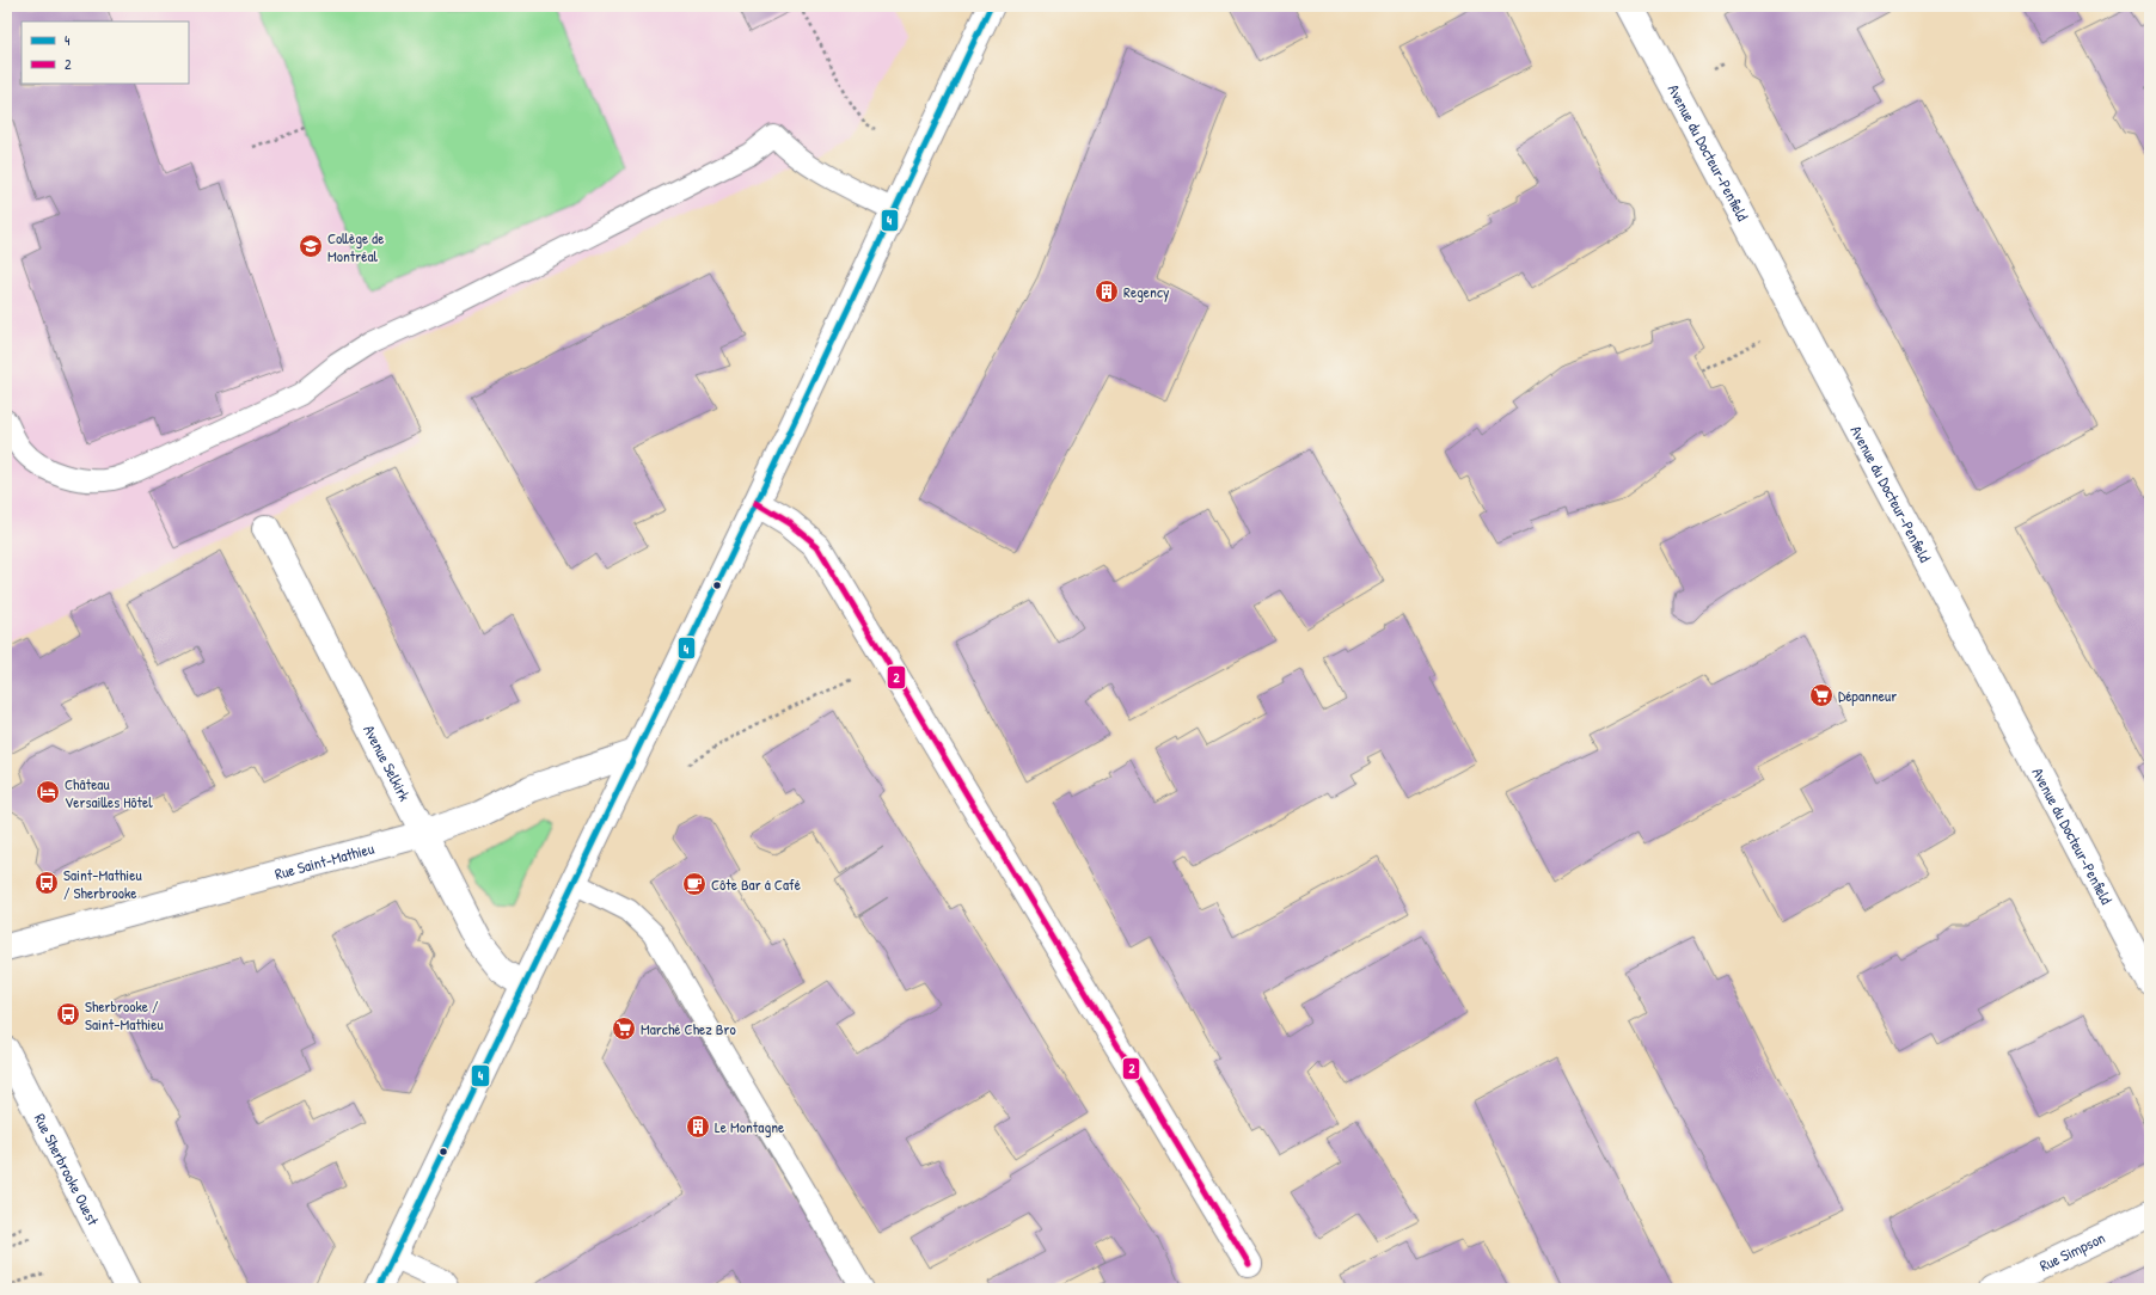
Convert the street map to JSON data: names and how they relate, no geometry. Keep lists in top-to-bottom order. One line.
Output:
{"streets":{"main road":["Avenue du Docteur-Penfield","Avenue Selkirk","Rue Saint-Mathieu","Rue Sherbrooke Ouest","Rue Simpson"]},"crossings":[["Avenue Selkirk","Rue Saint-Mathieu"]],"places":{"school or university":["Collège de Montréal"],"building":["Regency","Le Montagne"],"supermarket":["Dépanneur","Marché Chez Bro"],"hotel":["Château Versailles Hôtel"],"bus stop":["Saint-Mathieu / Sherbrooke","Sherbrooke / Saint-Mathieu"],"cafe":["Côte Bar á Café"]},"lines":["transit line 4","transit line 2"],"legend":["4","2"]}
